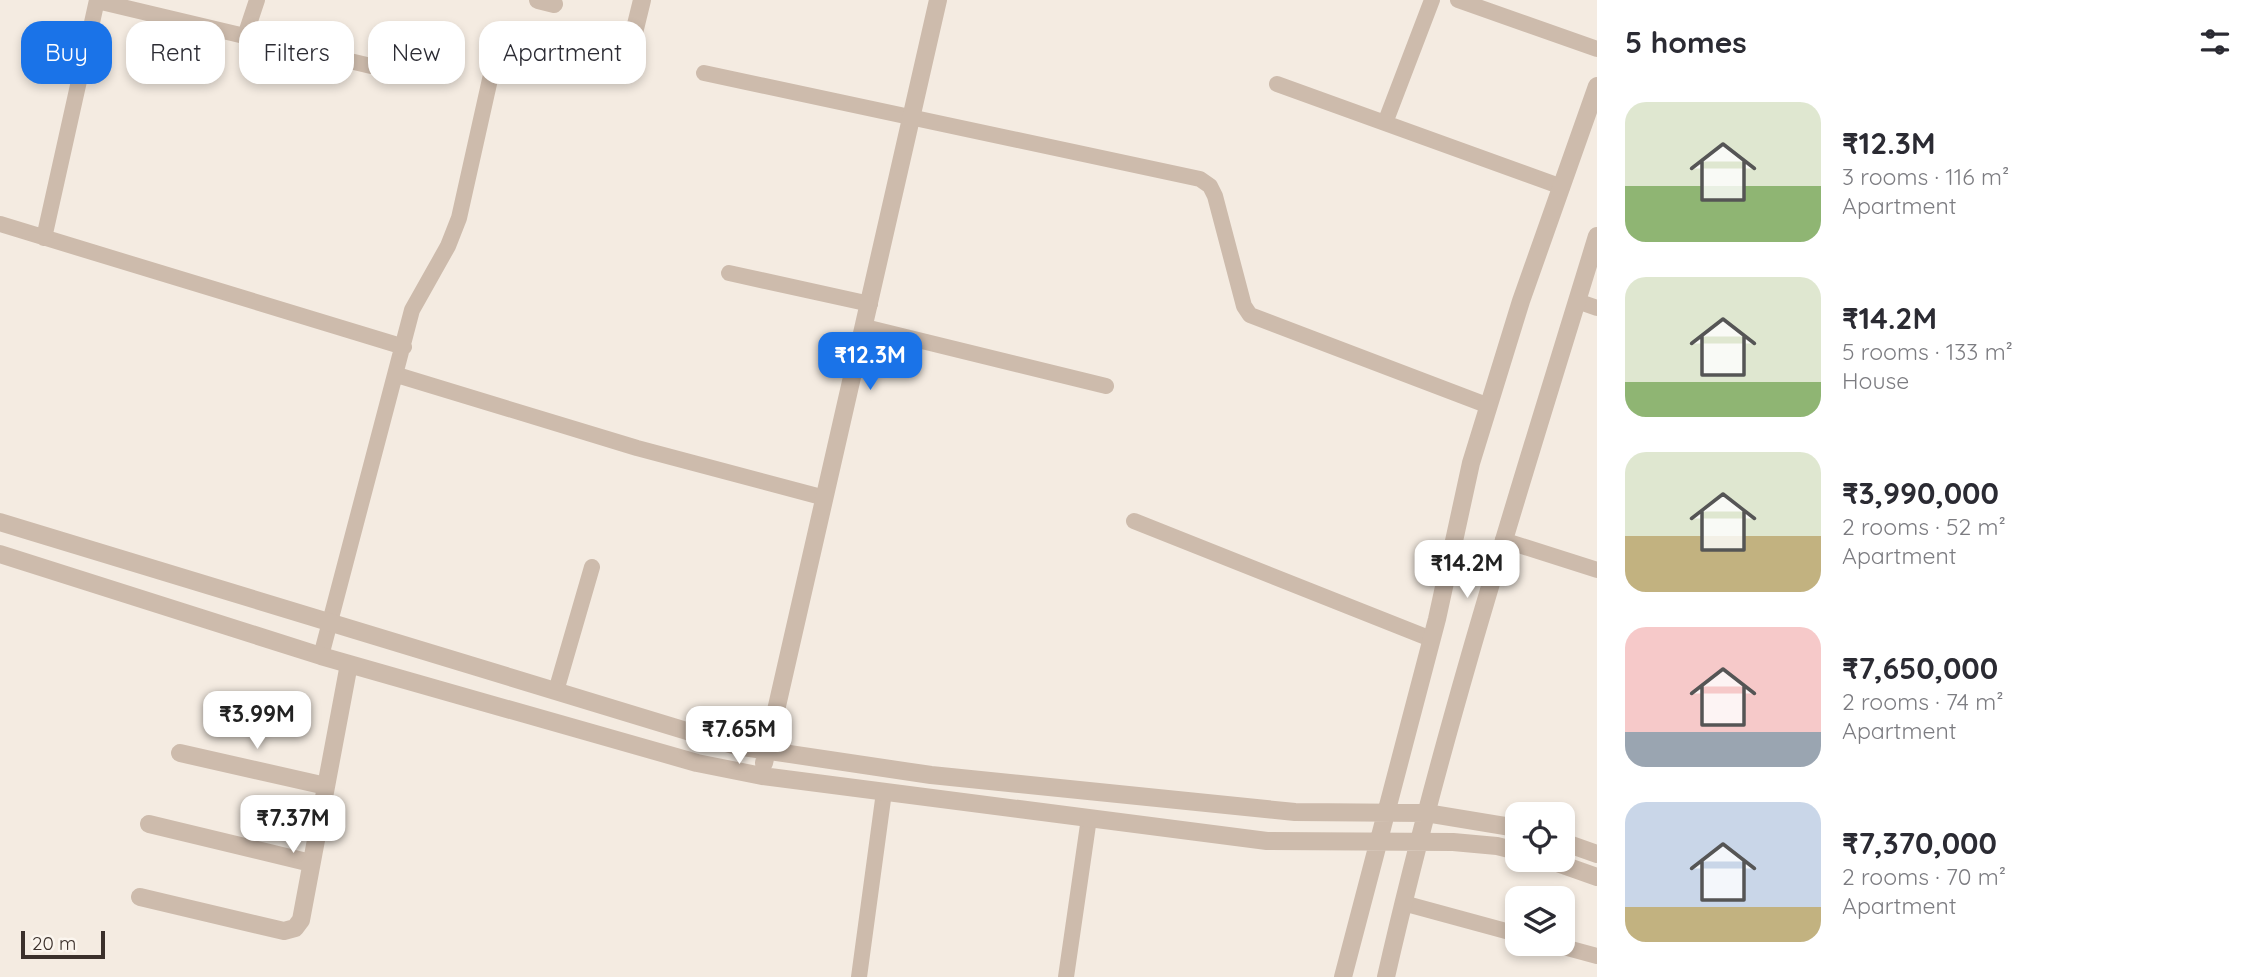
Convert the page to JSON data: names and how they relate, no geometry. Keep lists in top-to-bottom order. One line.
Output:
{"scale_bar":"20 m","page":{"heading":"5 homes","chip":["Buy","Rent","Filters","New","Apartment"],"list":[{"name":"₹12.3M","note":"3 rooms · 116 m² · Apartment"},{"name":"₹14.2M","note":"5 rooms · 133 m² · House"},{"name":"₹3,990,000","note":"2 rooms · 52 m² · Apartment"},{"name":"₹7,650,000","note":"2 rooms · 74 m² · Apartment"},{"name":"₹7,370,000","note":"2 rooms · 70 m² · Apartment"}],"price":["₹12.3M","₹14.2M","₹3.99M","₹7.65M","₹7.37M"],"scale":"20 m"}}
